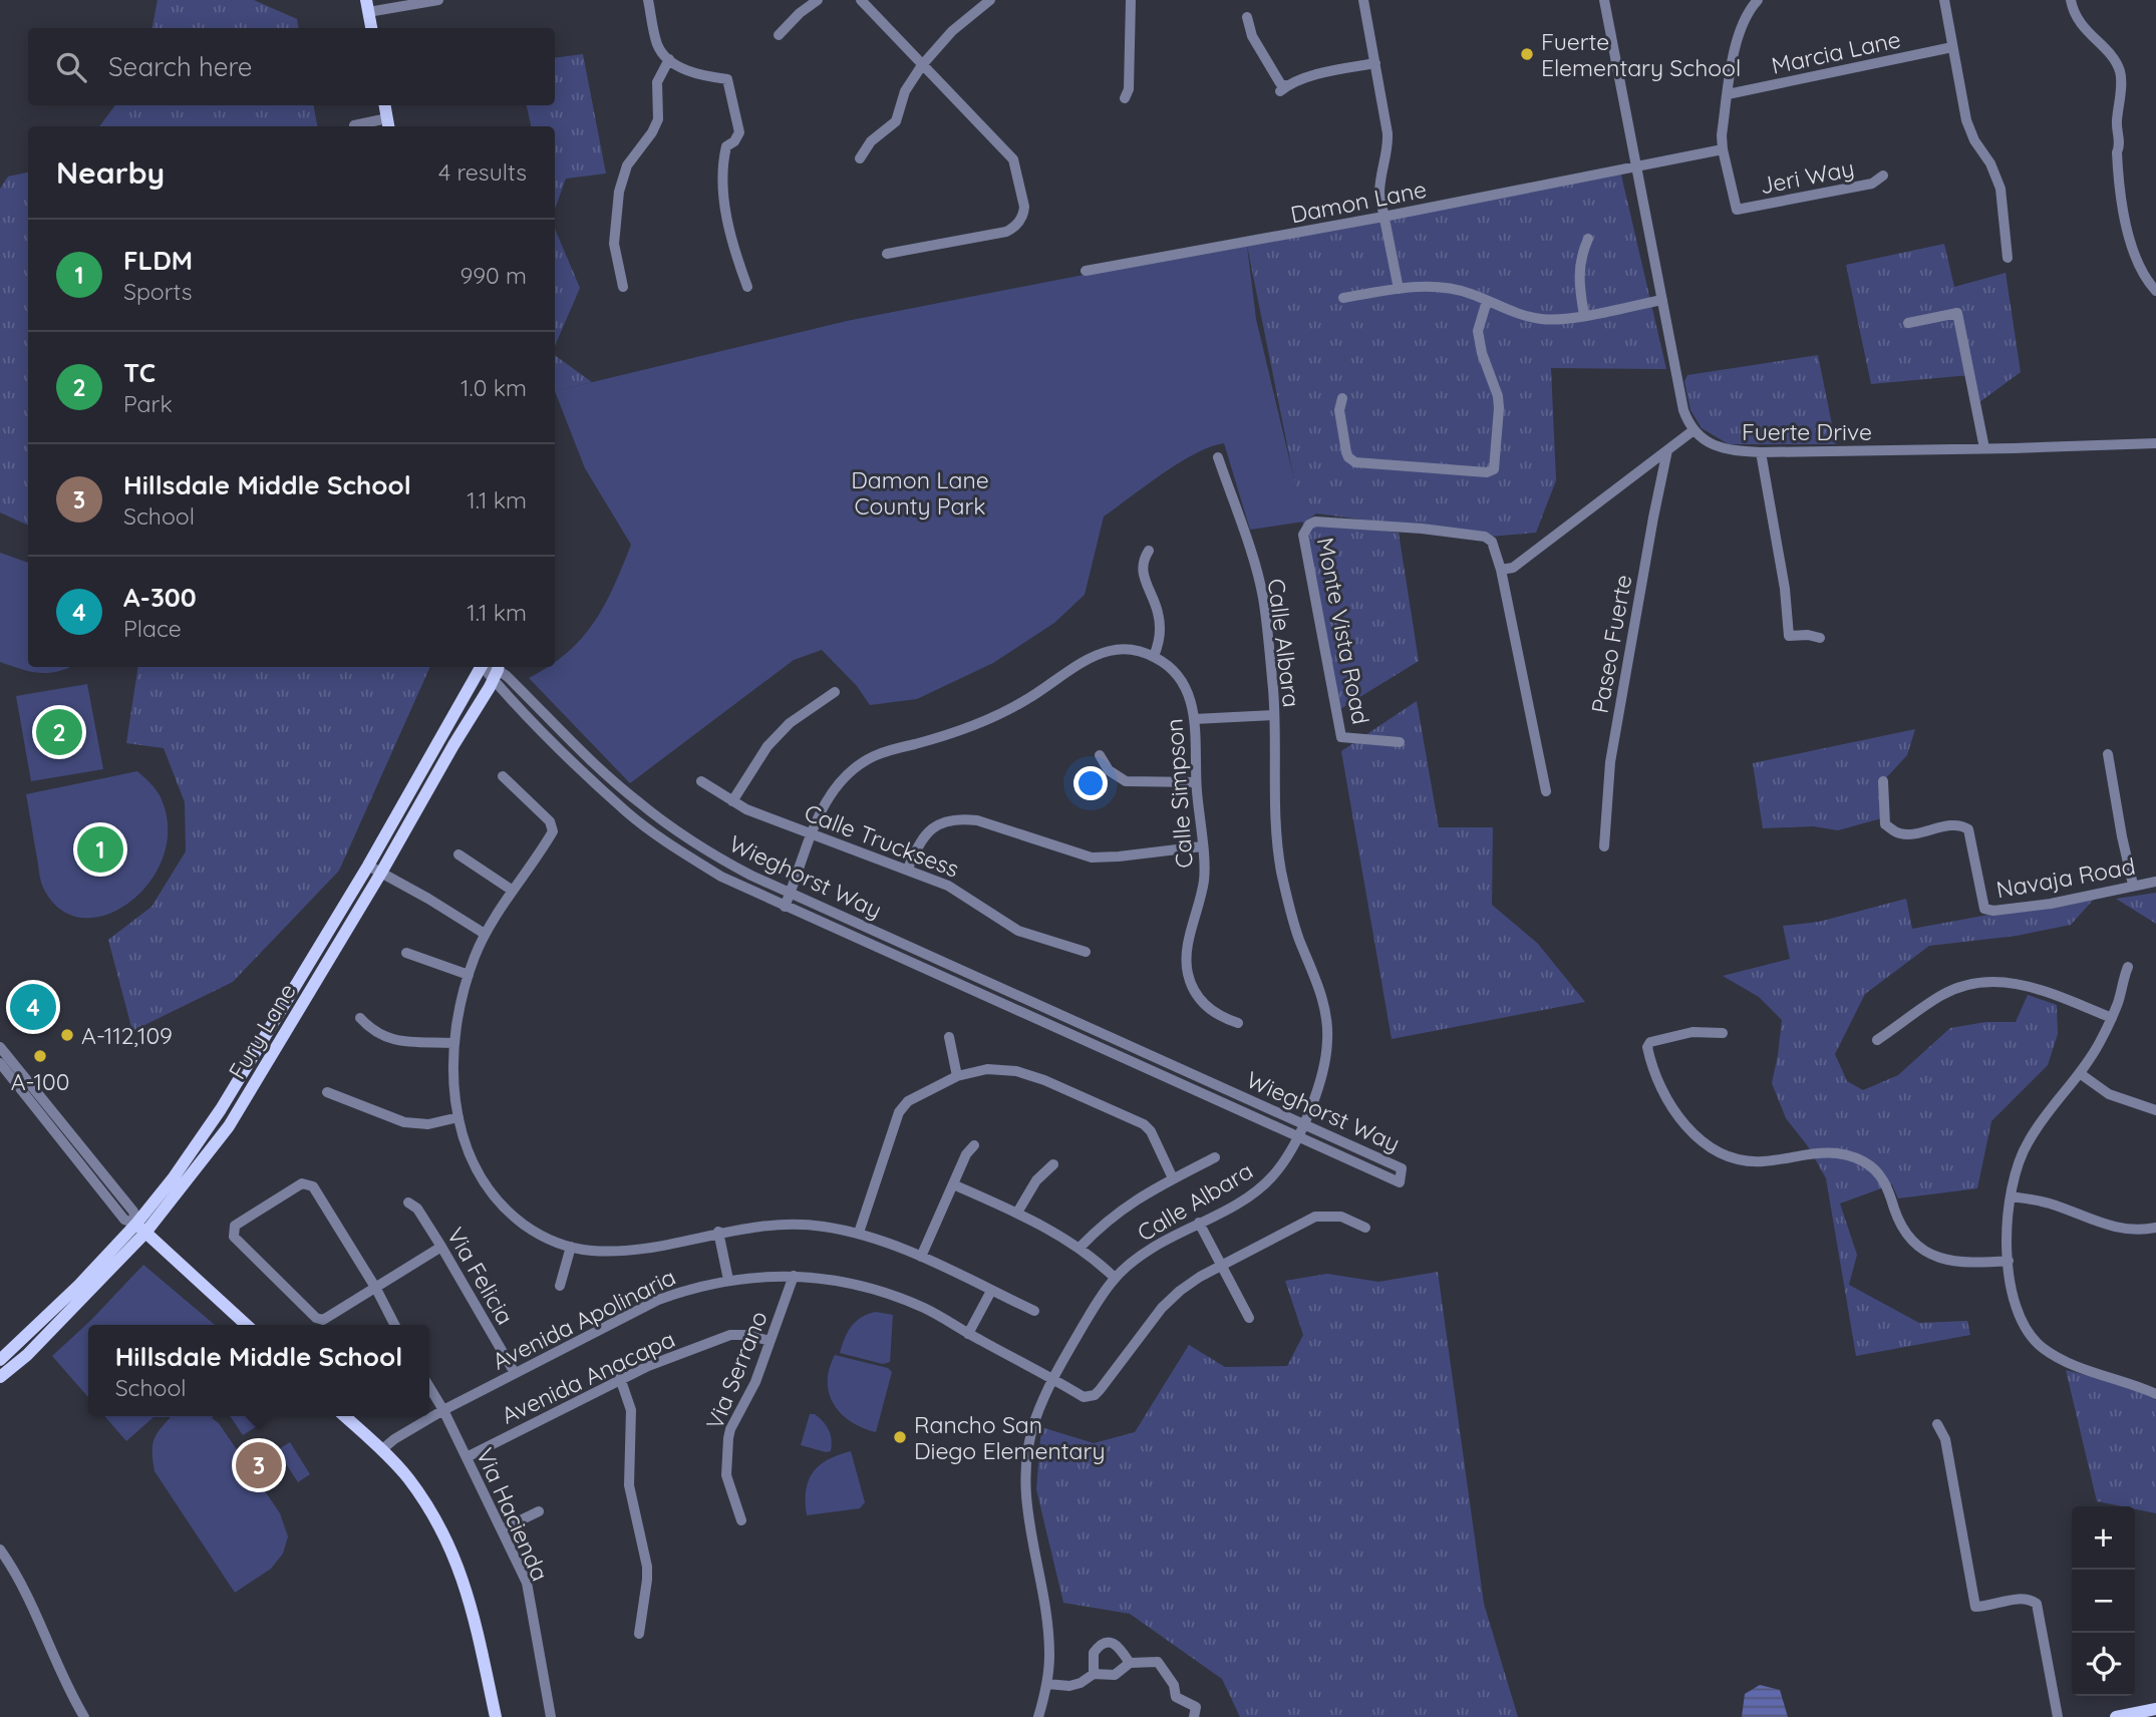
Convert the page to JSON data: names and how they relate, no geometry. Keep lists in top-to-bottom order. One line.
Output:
{"streets":{"main road":["Fury Lane"],"street":["Marcia Lane","Jeri Way","Damon Lane","Fuerte Drive","Monte Vista Road","Calle Albara","Paseo Fuerte","Calle Simpson","Calle Trucksess","Wieghorst Way","Navaja Road","Via Felicia","Avenida Apolinaria","Via Serrano","Avenida Anacapa","Via Hacienda"]},"crossings":[["Calle Albara","Wieghorst Way"],["Calle Albara","Avenida Apolinaria"],["Wieghorst Way","Fury Lane"],["Via Felicia","Avenida Apolinaria"],["Avenida Apolinaria","Via Serrano"],["Avenida Apolinaria","Via Hacienda"],["Via Serrano","Avenida Anacapa"],["Avenida Anacapa","Via Hacienda"]],"parks":["Damon Lane County Park"],"places":["Fuerte Elementary School","A-112,109","A-100","Rancho San Diego Elementary"],"page":{"search":"Search here","heading":["Nearby","4 results"],"list":[{"mark":"1","name":"FLDM","note":"Sports","value":"990 m"},{"mark":"2","name":"TC","note":"Park","value":"1.0 km"},{"mark":"3","name":"Hillsdale Middle School","note":"School","value":"1.1 km"},{"mark":"4","name":"A-300","note":"Place","value":"1.1 km"}],"pins":["2","1","4","3"],"popup":["Hillsdale Middle School","School"],"map_buttons":["+","−"]}}
